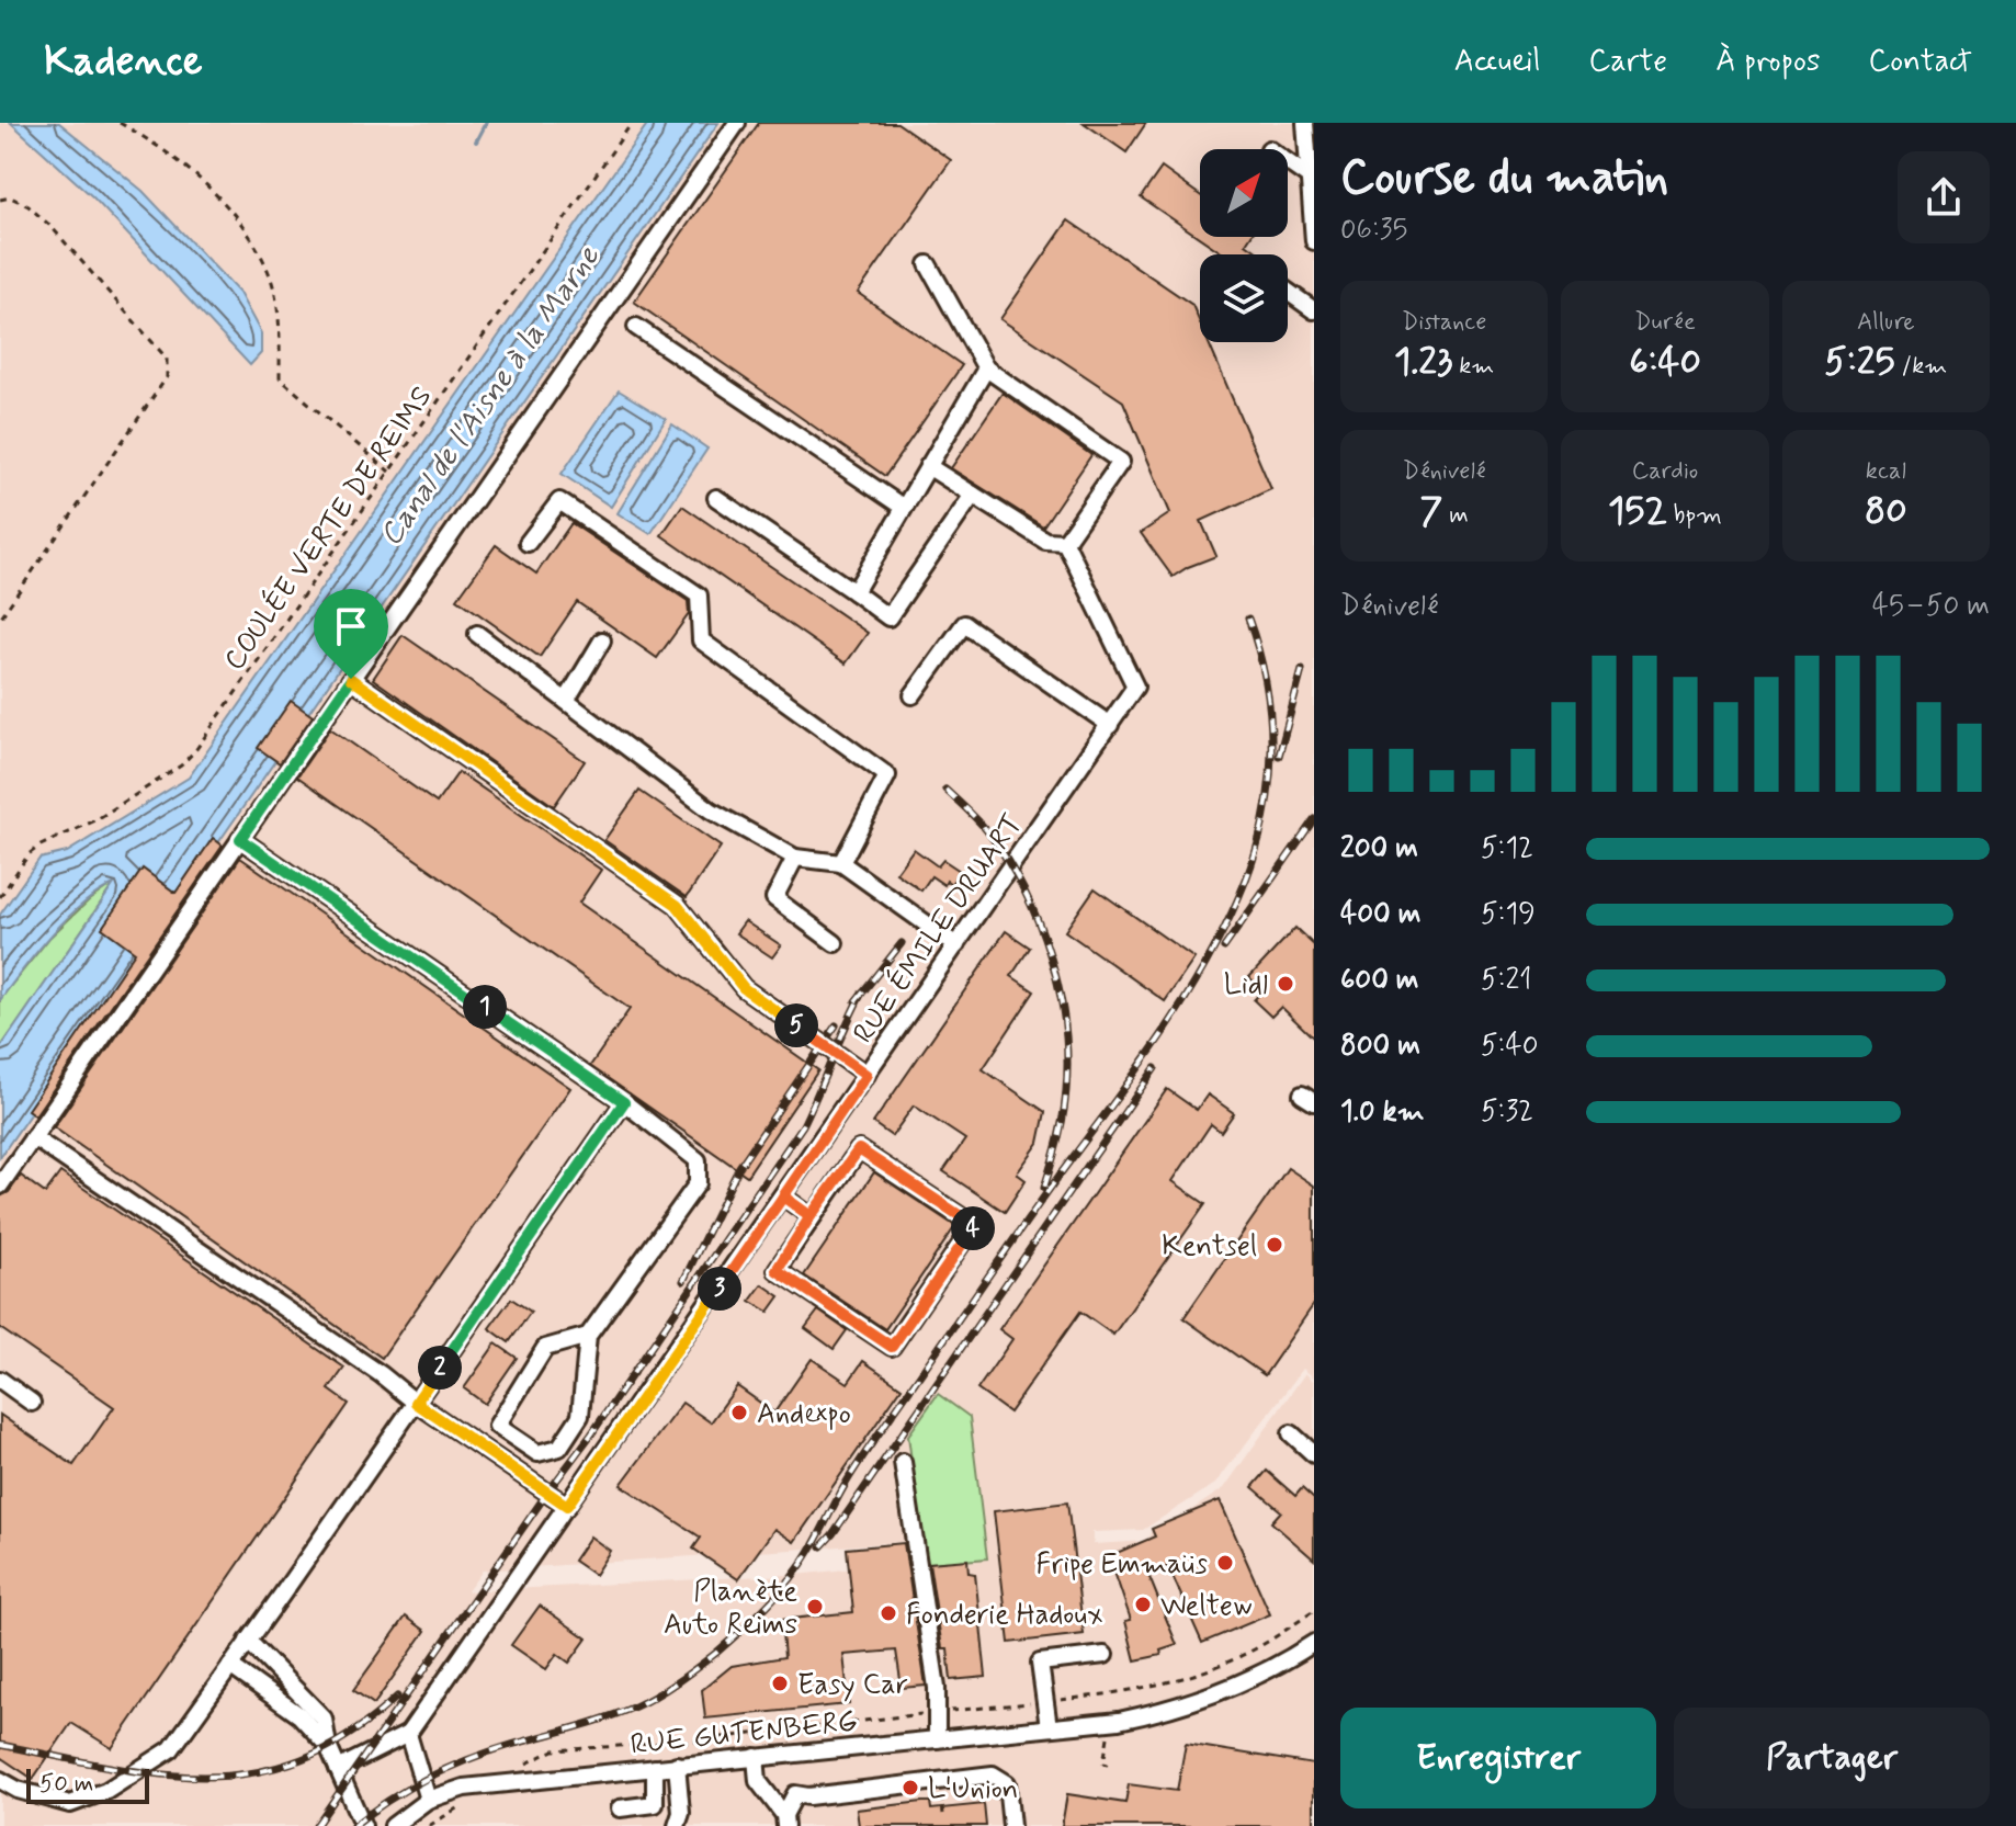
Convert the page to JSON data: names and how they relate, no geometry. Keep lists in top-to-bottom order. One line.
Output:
{"streets":{"street":["RUE ÉMILE DRUART","RUE GUTENBERG"],"path":["COULÉE VERTE DE REIMS"]},"water":["Canal de l'Aisne à la Marne"],"places":["Lidl","Kentsel","Andexpo","Fripe Emmaüs","Weltew","Planète Auto Reims","Fonderie Hadoux","Easy Car","L'Union"],"scale_bar":"50 m","north":"top right","page":{"header":"Kadence","nav":["Accueil","Carte","À propos","Contact"],"heading":["Course du matin","06:35"],"stats":[["Distance","1.23 km"],["Durée","6:40"],["Allure","5:25 /km"],["Dénivelé","7 m"],["Cardio","152 bpm"],["kcal","80"]],"chart":["Dénivelé","45–50 m"],"list":[{"name":"200 m","note":"5:12"},{"name":"400 m","note":"5:19"},{"name":"600 m","note":"5:21"},{"name":"800 m","note":"5:40"},{"name":"1.0 km","note":"5:32"}],"pins":["1","5","4","3","2"],"buttons":["Enregistrer","Partager"],"scale":"50 m"}}
